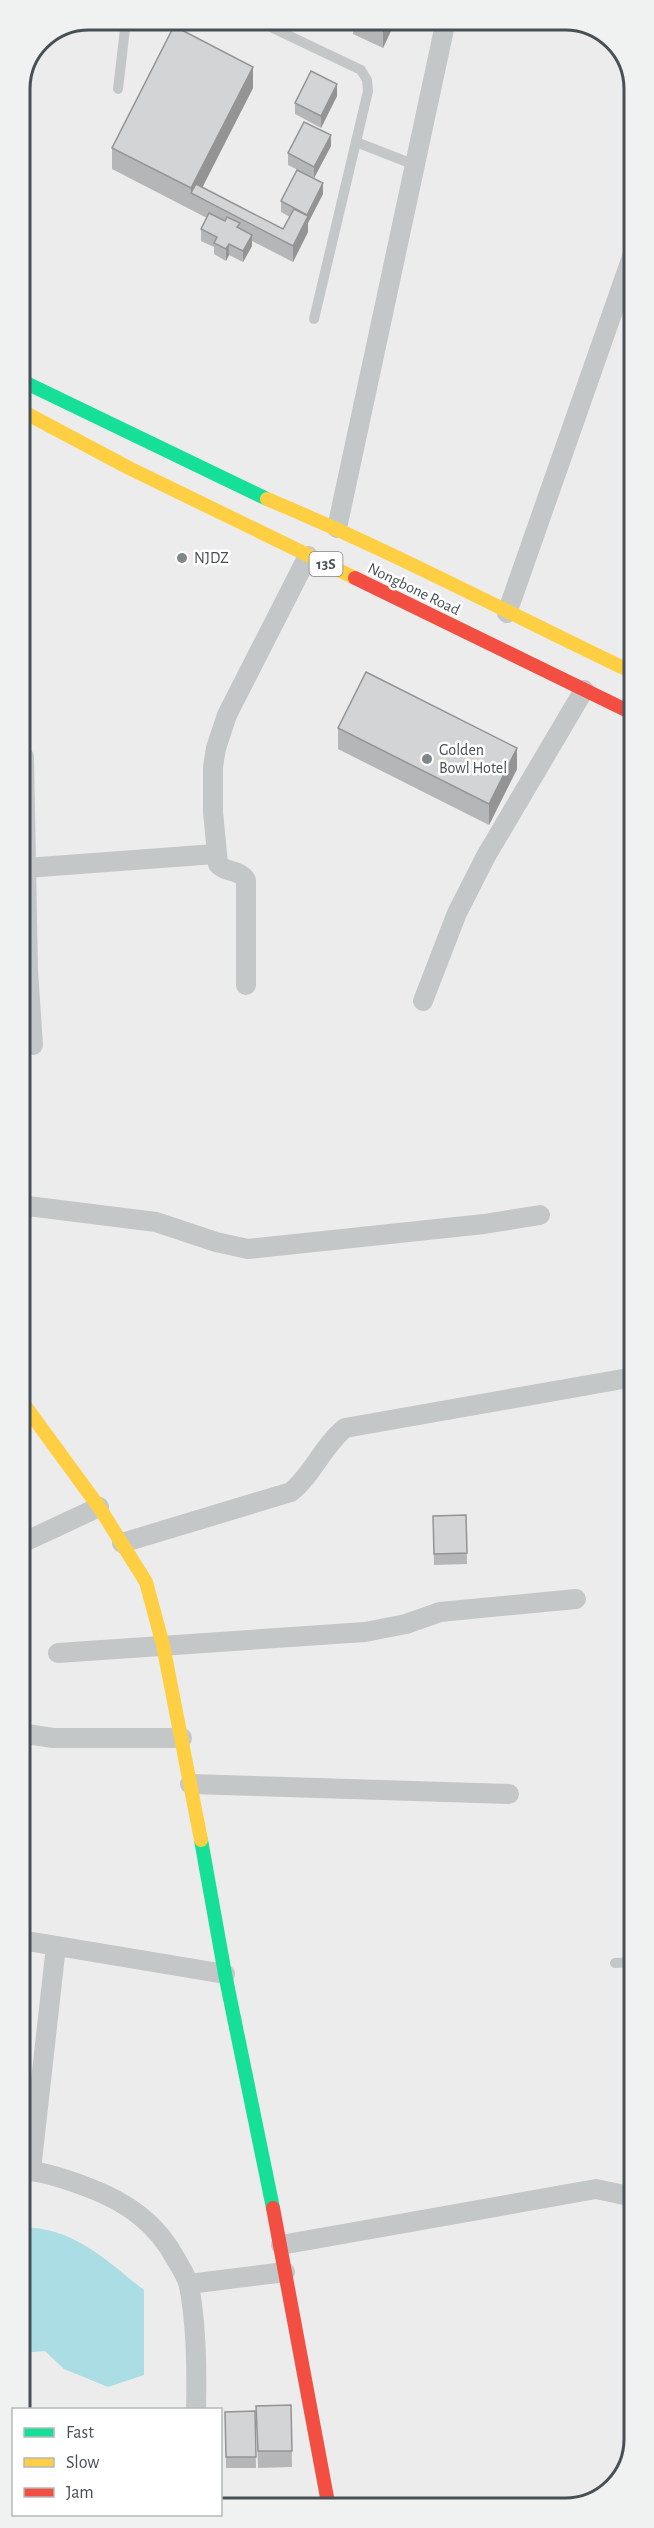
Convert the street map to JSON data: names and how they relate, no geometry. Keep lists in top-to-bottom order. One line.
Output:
{"streets":{"main road":["13S","Nongbone Road"]},"places":["NJDZ","Golden Bowl Hotel"],"legend":["Fast","Slow","Jam"]}
